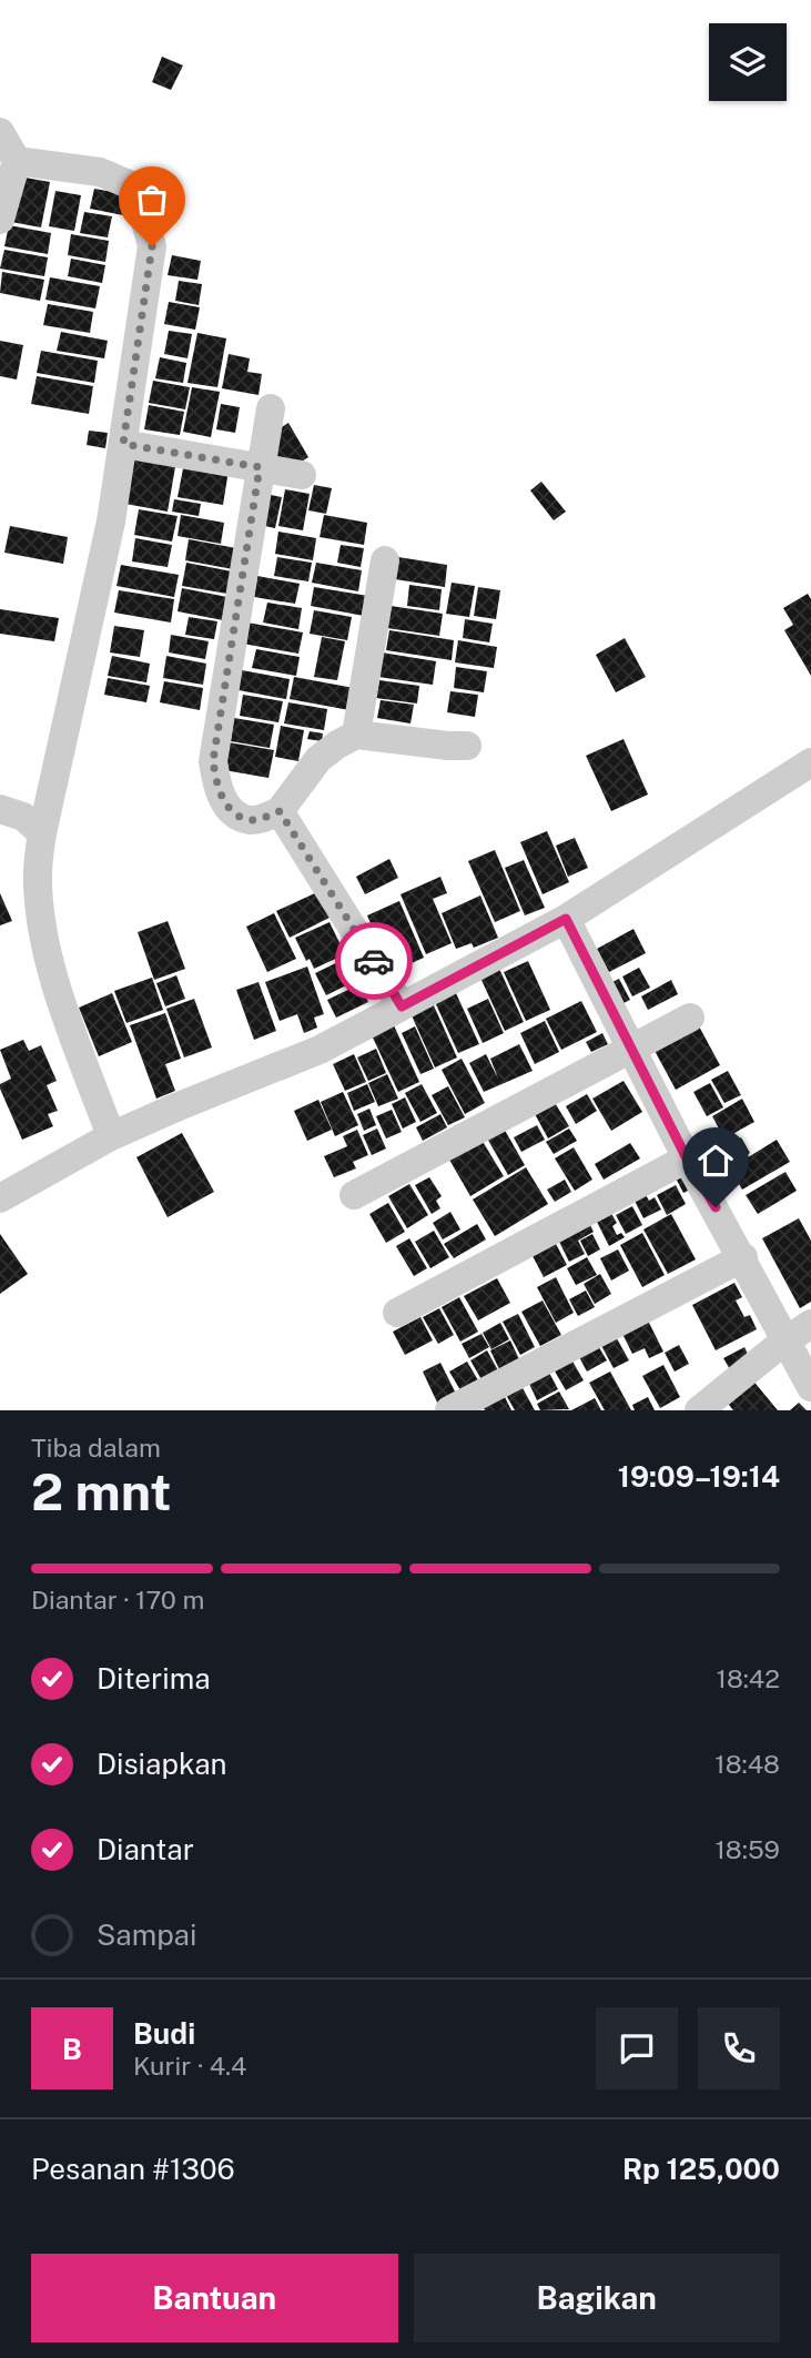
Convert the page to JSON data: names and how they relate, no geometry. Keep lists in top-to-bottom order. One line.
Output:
{"page":{"heading":["2 mnt","Tiba dalam","19:09–19:14"],"panel":["Budi","Kurir · 4.4","Pesanan #1306","Rp 125,000"],"bar":"Diantar · 170 m","list":[["Diterima","18:42"],["Disiapkan","18:48"],["Diantar","18:59"],"Sampai"],"round":"B","buttons":["Bantuan","Bagikan"]}}
